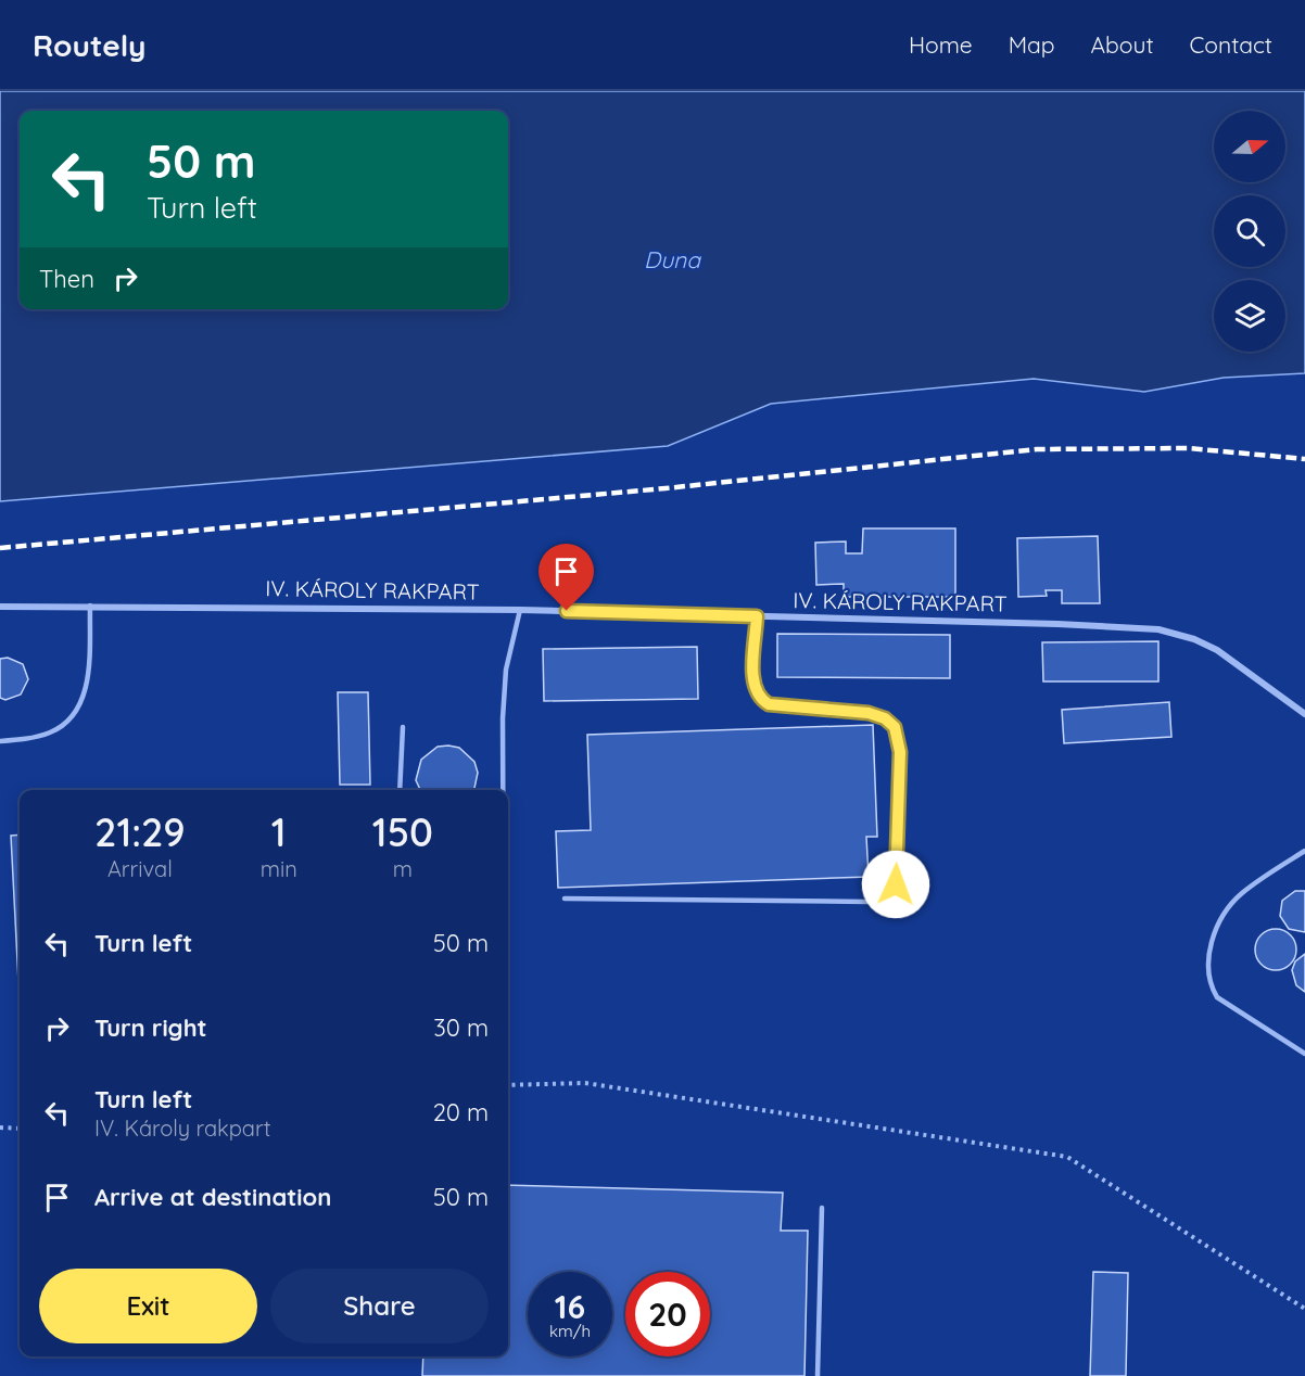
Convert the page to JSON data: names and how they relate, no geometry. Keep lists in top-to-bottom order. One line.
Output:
{"streets":{"street":["IV. KÁROLY RAKPART"]},"water":["Duna"],"north":"right","page":{"header":"Routely","nav":["Home","Map","About","Contact"],"turn":["50 m","Turn left"],"then":"Then","eta":["21:29","Arrival","1","min","150","m"],"list":[{"name":"Turn left","value":"50 m"},{"name":"Turn right","value":"30 m"},{"name":"Turn left","note":"IV. Károly rakpart","value":"20 m"},{"name":"Arrive at destination","value":"50 m"}],"buttons":["Exit","Share"],"speed":"16 km/h","limit":"20"}}
